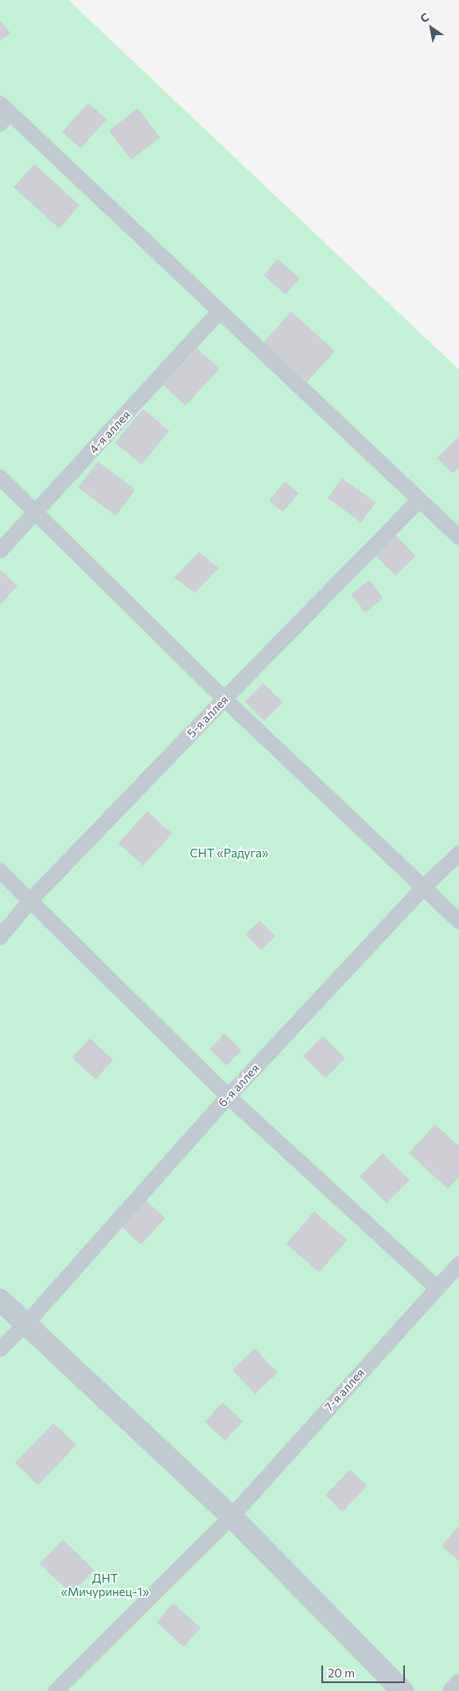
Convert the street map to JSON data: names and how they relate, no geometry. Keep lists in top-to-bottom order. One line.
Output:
{"streets":{"lane":["4-я аллея","5-я аллея","6-я аллея","7-я аллея"]},"parks":["СНТ «Радуга»","ДНТ «Мичуринец-1»"],"scale_bar":"20 m","north":"top left"}
